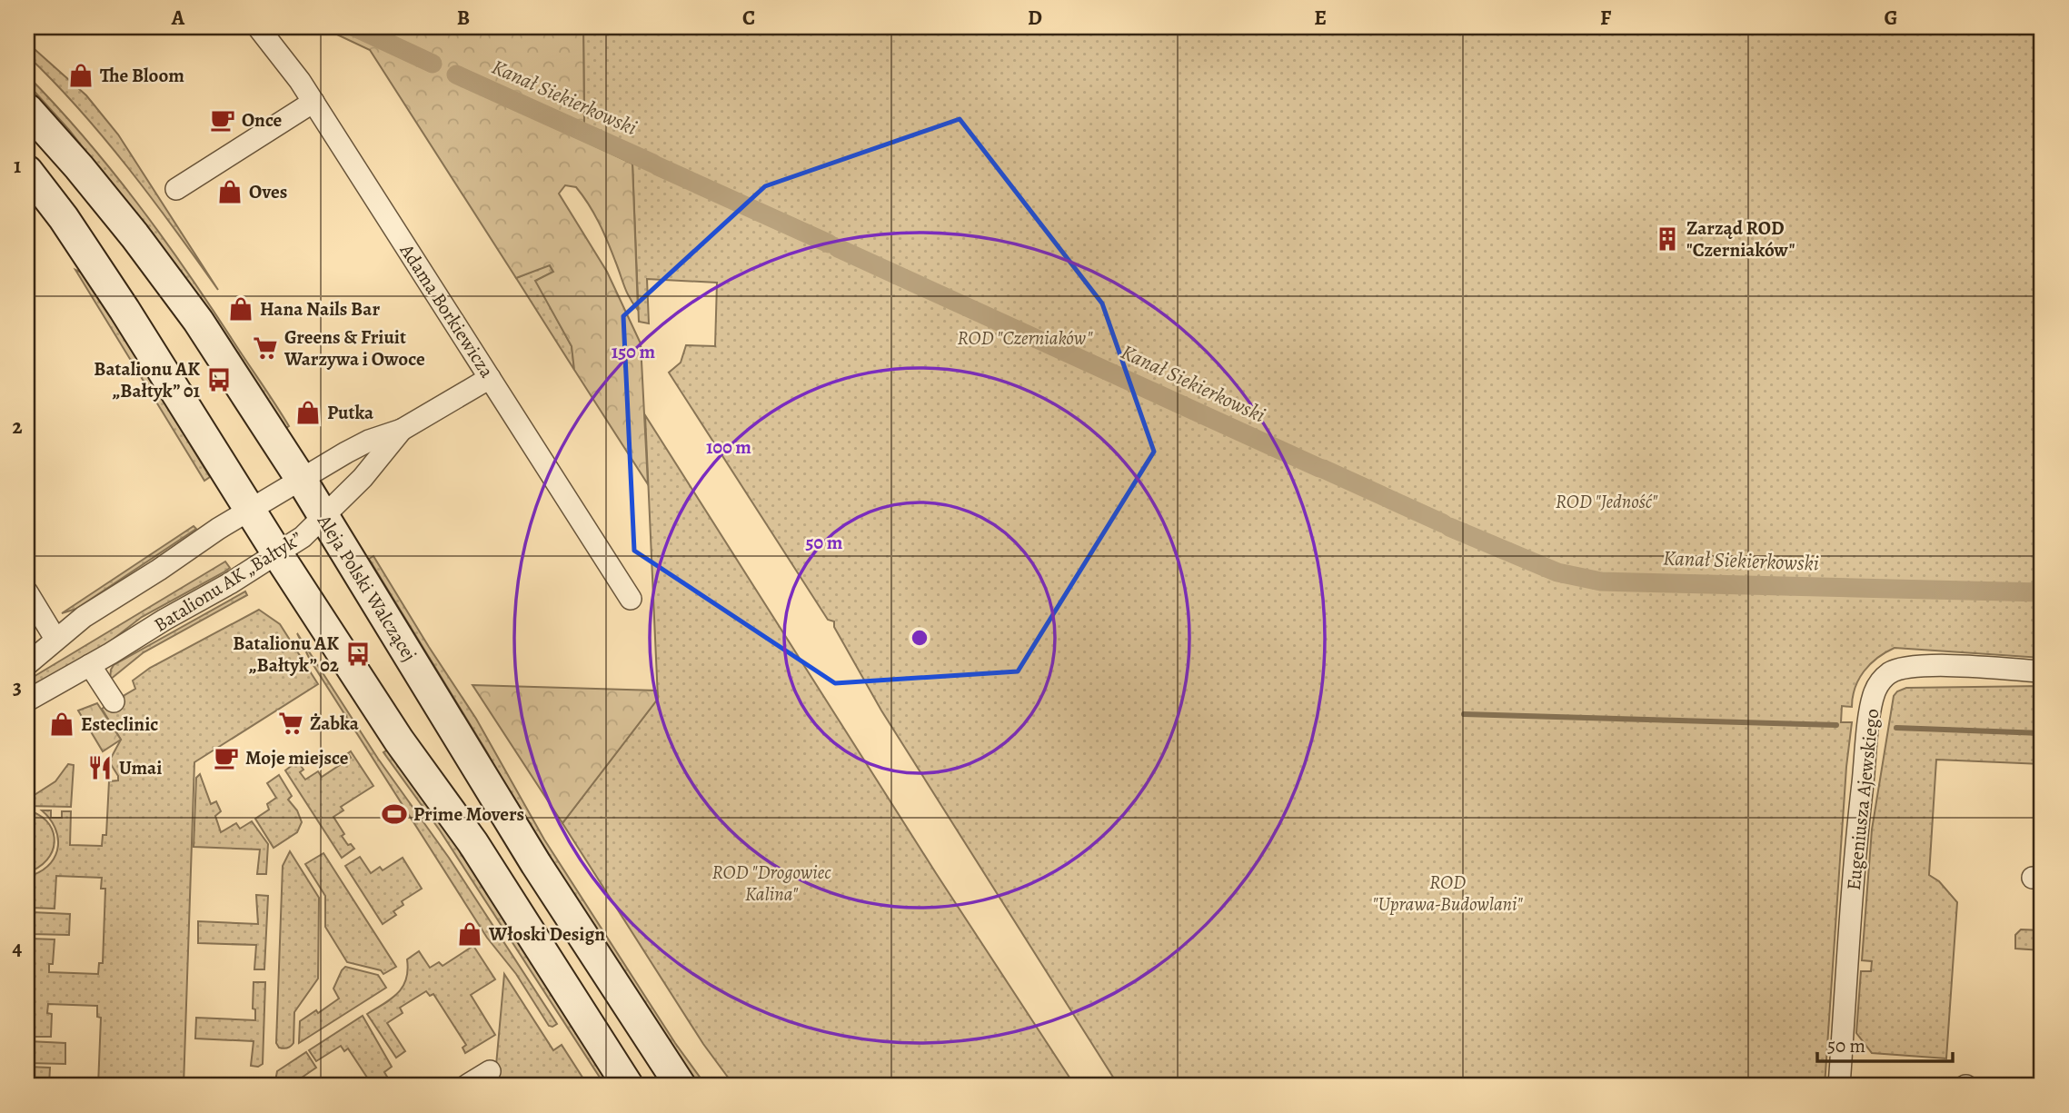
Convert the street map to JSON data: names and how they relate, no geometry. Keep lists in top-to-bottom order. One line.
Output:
{"streets":{"main road":["Aleja Polski Walczącej"],"street":["Adama Borkiewicza","Batalionu AK „Bałtyk”","Eugeniusza Ajewskiego"]},"crossings":[["Adama Borkiewicza","Batalionu AK „Bałtyk”"],["Batalionu AK „Bałtyk”","Aleja Polski Walczącej"]],"water":["Kanał Siekierkowski"],"parks":["ROD \"Czerniaków\"","ROD \"Jedność\"","ROD \"Drogowiec Kalina\"","ROD \"Uprawa-Budowlani\""],"places":{"shop":["The Bloom","Oves","Hana Nails Bar","Putka","Esteclinic","Włoski Design"],"cafe":["Once","Moje miejsce"],"building":["Zarząd ROD \"Czerniaków\""],"supermarket":["Greens & Friuit Warzywa i Owoce","Żabka"],"bus stop":["Batalionu AK „Bałtyk” 01","Batalionu AK „Bałtyk” 02"],"restaurant":["Umai"],"sports":["Prime Movers"]},"scale_bar":"50 m","grid":{"columns":["A","B","C","D","E","F","G"],"rows":["1","2","3","4"]},"rings":["150 m","100 m","50 m"]}
